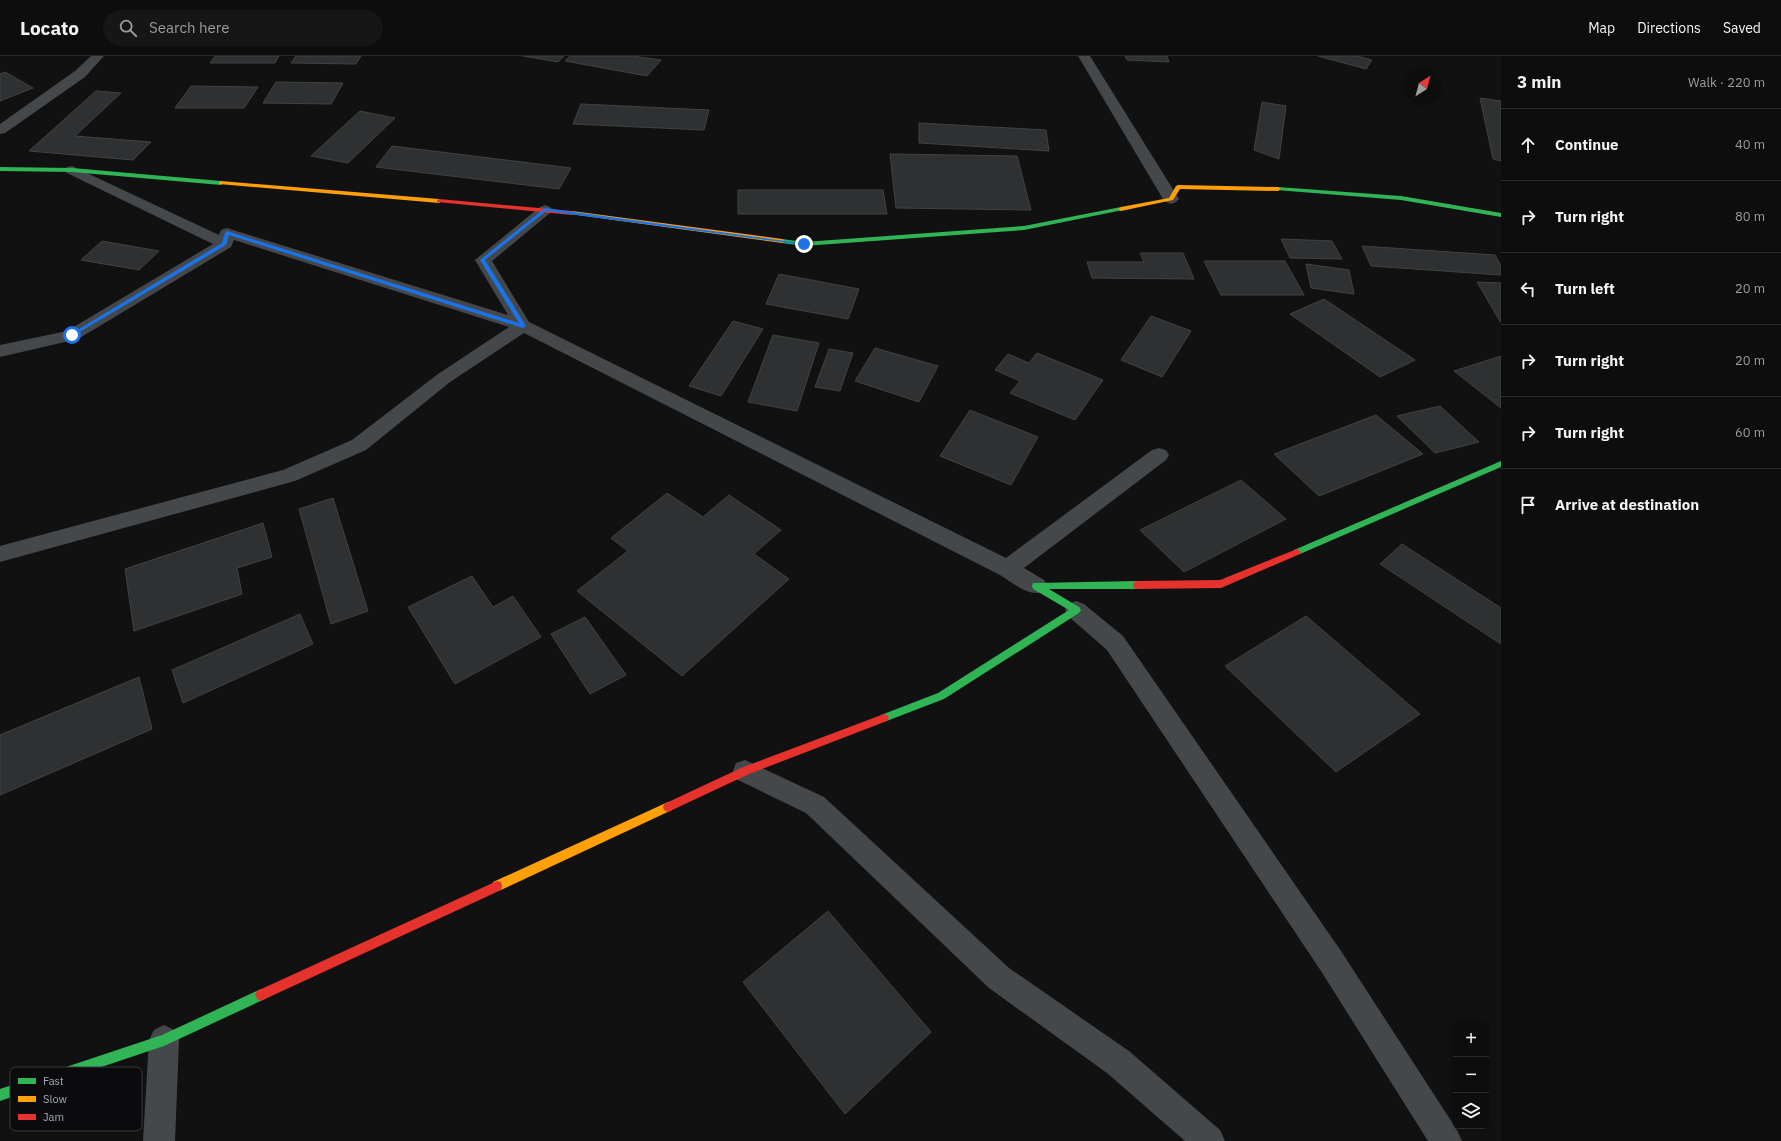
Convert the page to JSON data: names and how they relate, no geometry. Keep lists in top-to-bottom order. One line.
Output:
{"legend":["Fast","Slow","Jam"],"north":"top right","page":{"header":"Locato","search":"Search here","nav":["Map","Directions","Saved"],"heading":["3 min","Walk · 220 m"],"list":[["Continue","40 m"],["Turn right","80 m"],["Turn left","20 m"],["Turn right","20 m"],["Turn right","60 m"],"Arrive at destination"],"map_buttons":["+","−"]}}
